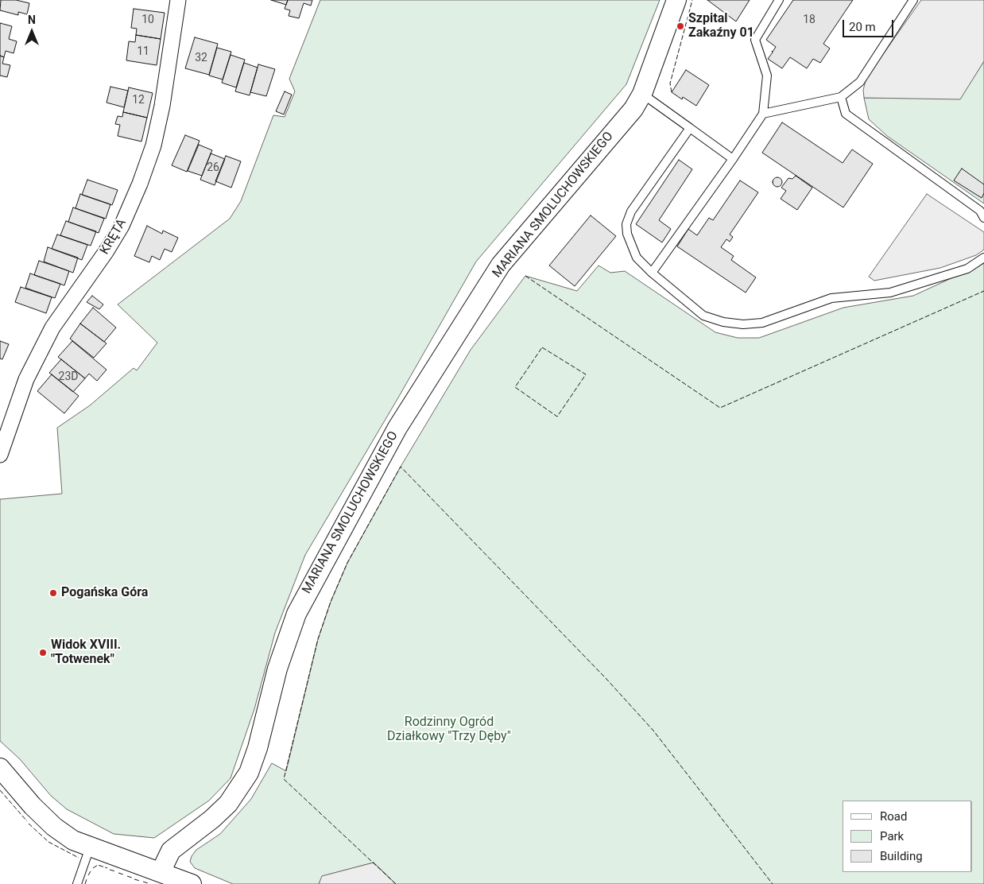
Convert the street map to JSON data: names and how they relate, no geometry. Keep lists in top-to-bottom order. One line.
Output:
{"streets":{"street":["MARIANA SMOLUCHOWSKIEGO","KRĘTA"]},"parks":["Rodzinny Ogród Działkowy \"Trzy Dęby\""],"places":["Szpital Zakaźny 01","Pogańska Góra","Widok XVIII. \"Totwenek\""],"house_numbers":["10","18","11","32","12","26","23D"],"legend":["Road","Park","Building"],"scale_bar":"20 m","north":"top"}
